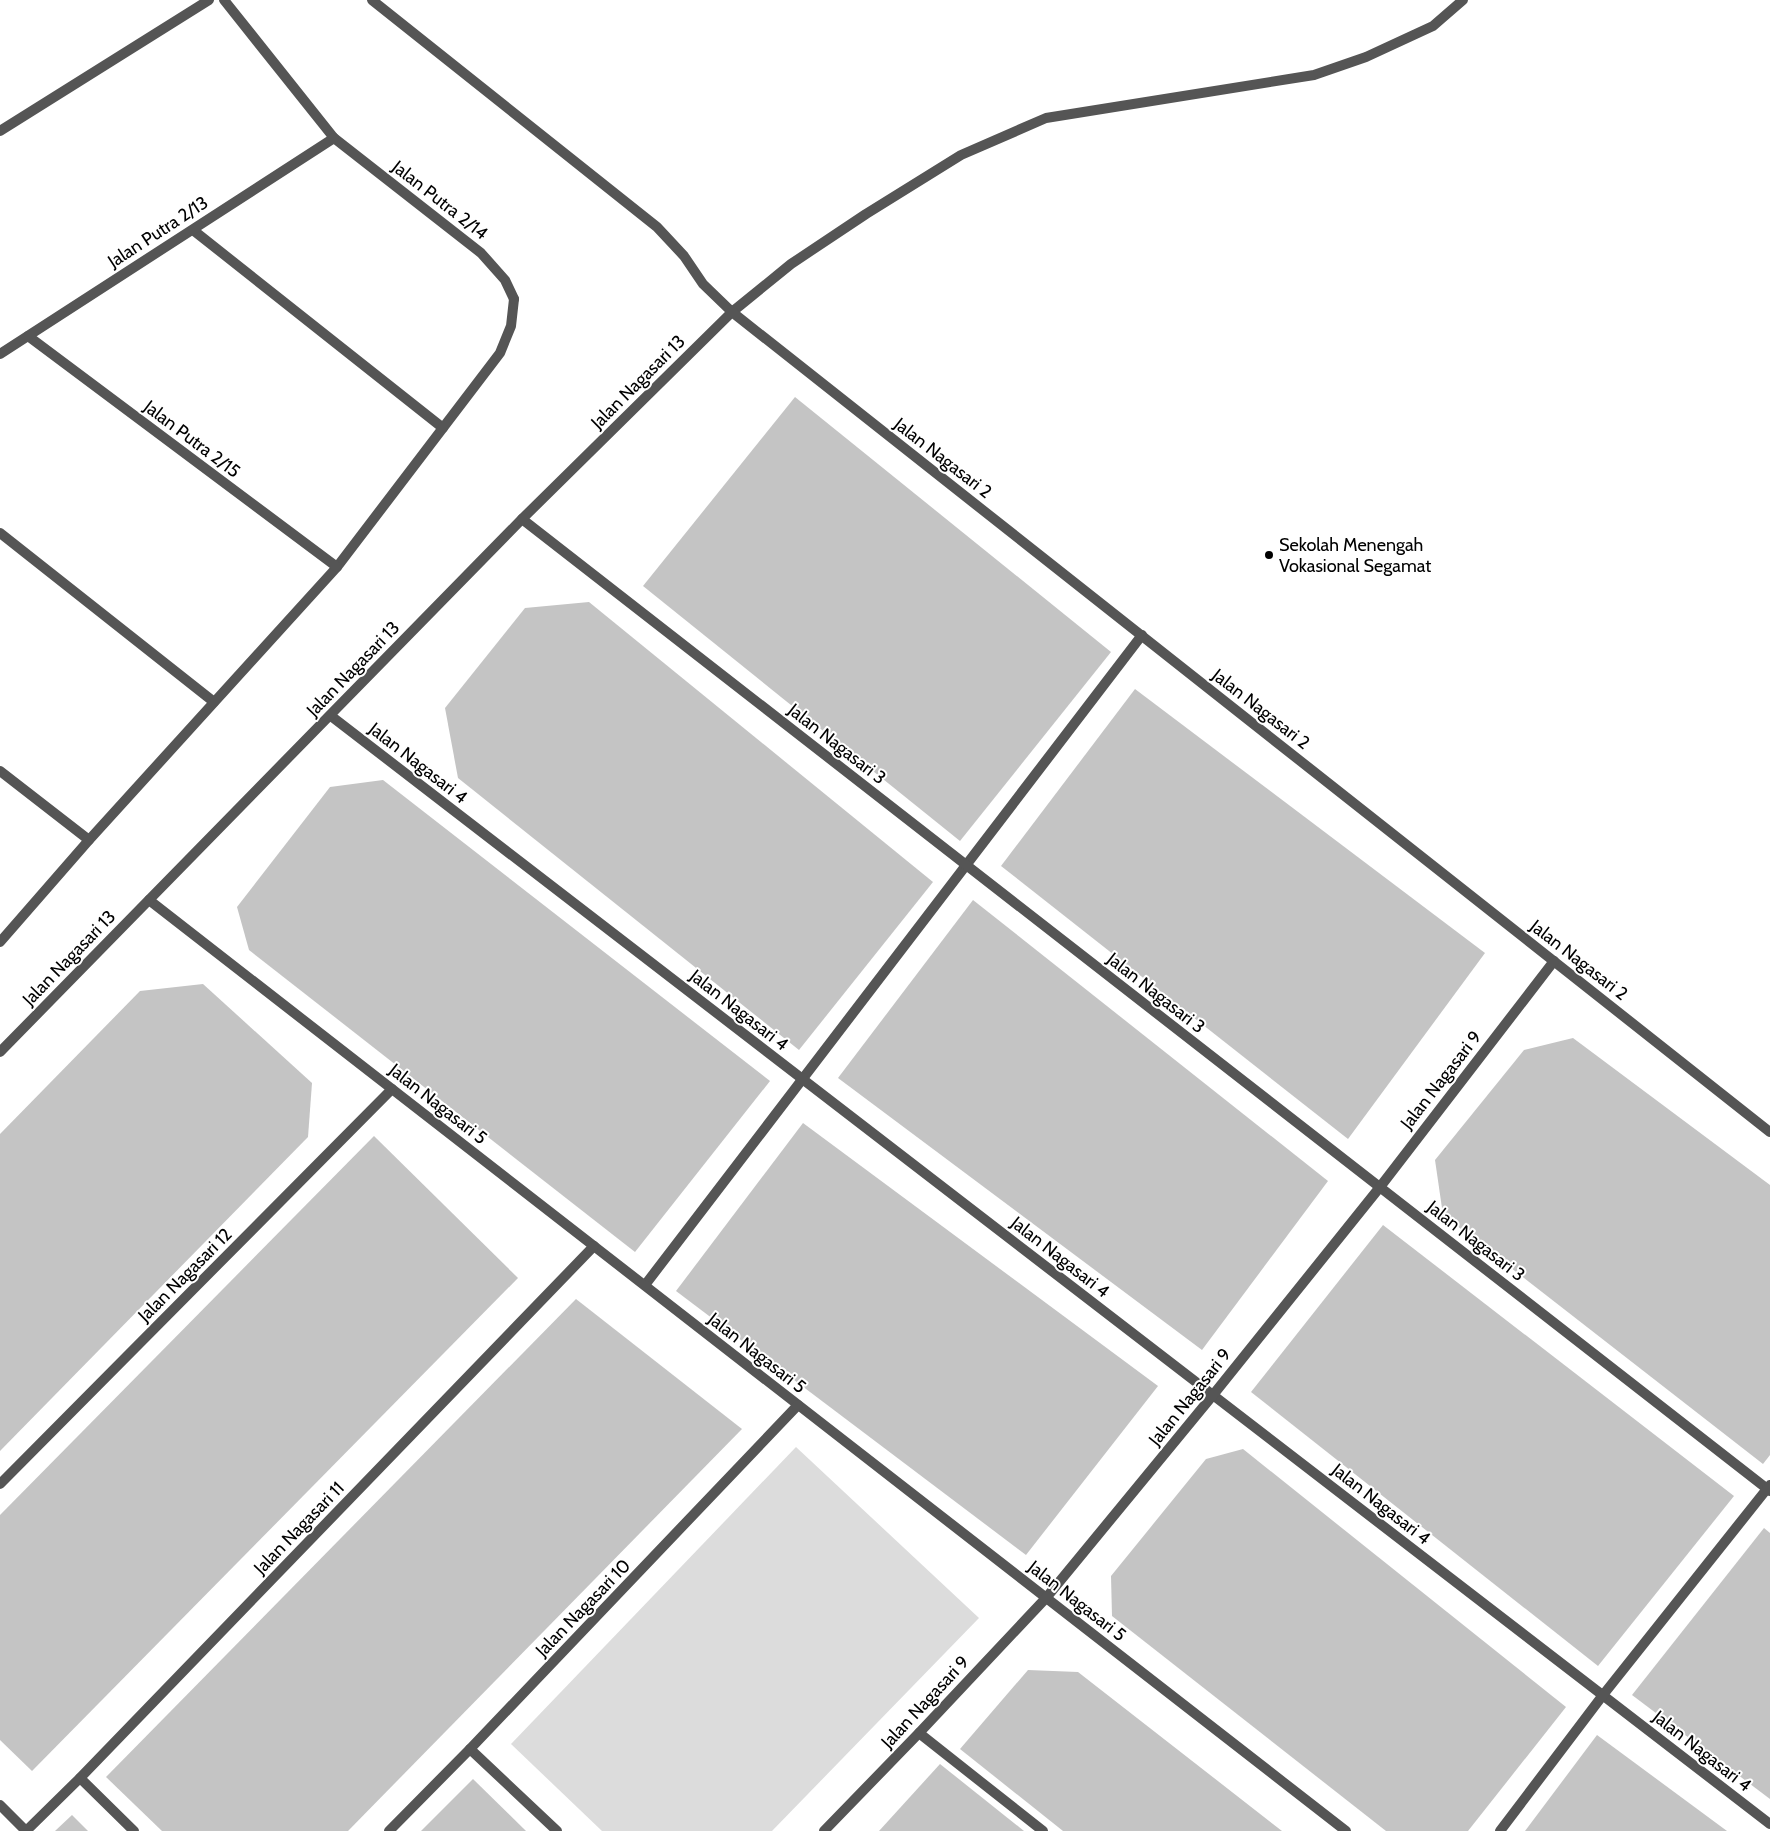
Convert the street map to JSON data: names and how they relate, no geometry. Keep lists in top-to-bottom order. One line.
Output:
{"streets":{"street":["Jalan Putra 2/14","Jalan Putra 2/13","Jalan Nagasari 13","Jalan Putra 2/15","Jalan Nagasari 2","Jalan Nagasari 3","Jalan Nagasari 4","Jalan Nagasari 9","Jalan Nagasari 5","Jalan Nagasari 12","Jalan Nagasari 11","Jalan Nagasari 10"]},"crossings":[["Jalan Putra 2/14","Jalan Putra 2/13"],["Jalan Putra 2/13","Jalan Putra 2/15"],["Jalan Nagasari 13","Jalan Nagasari 2"],["Jalan Nagasari 13","Jalan Nagasari 3"],["Jalan Nagasari 13","Jalan Nagasari 4"],["Jalan Nagasari 13","Jalan Nagasari 5"],["Jalan Nagasari 2","Jalan Nagasari 9"],["Jalan Nagasari 3","Jalan Nagasari 9"],["Jalan Nagasari 4","Jalan Nagasari 9"],["Jalan Nagasari 9","Jalan Nagasari 5"],["Jalan Nagasari 5","Jalan Nagasari 12"],["Jalan Nagasari 5","Jalan Nagasari 11"],["Jalan Nagasari 5","Jalan Nagasari 10"]],"places":["Sekolah Menengah Vokasional Segamat"]}
